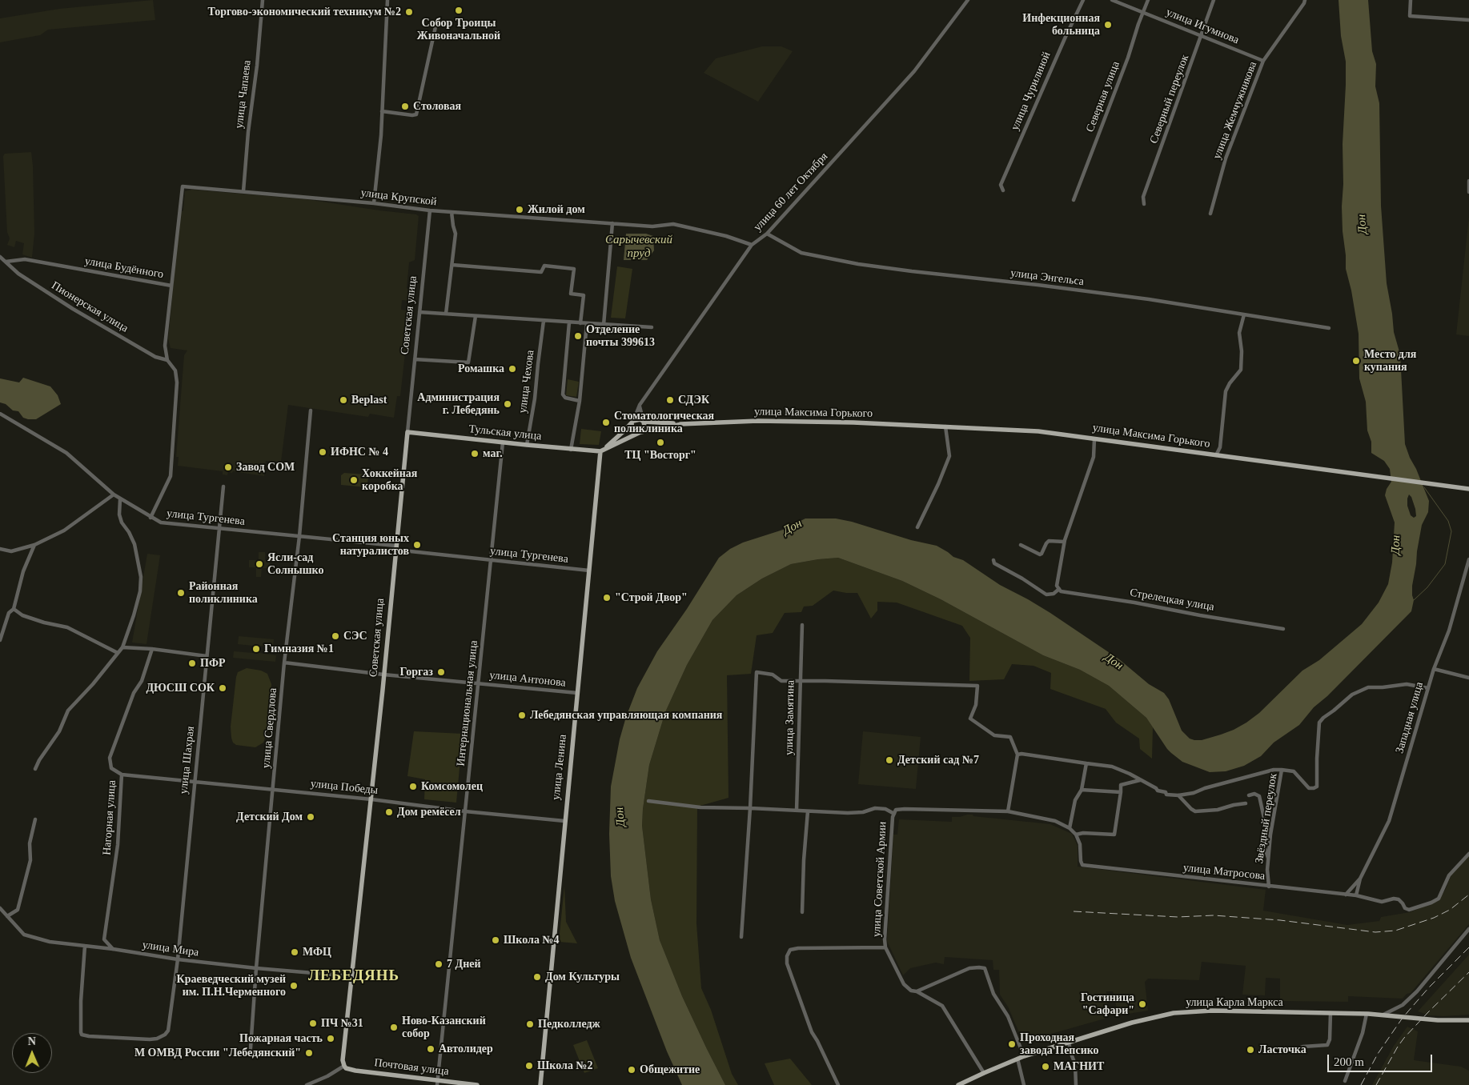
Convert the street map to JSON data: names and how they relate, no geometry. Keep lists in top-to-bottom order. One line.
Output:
{"streets":{"main road":["Советская улица","улица Максима Горького","Тульская улица","улица Ленина","улица Карла Маркса","Почтовая улица"],"street":["улица Игумнова","улица Чурилиной","улица Чапаева","Северная улица","Северный переулок","улица Жемчужникова","улица 60 лет Октября","улица Крупской","улица Будённого","улица Энгельса","Пионерская улица","улица Чехова","улица Тургенева","Стрелецкая улица","улица Антонова","Интернациональная улица","улица Замятина","Западная улица","улица Свердлова","улица Шахрая","улица Победы","Нагорная улица","Звёздный переулок","улица Матросова","улица Советской Армии","улица Мира"]},"crossings":[["улица Игумнова","Северная улица"],["улица Игумнова","Северный переулок"],["улица Игумнова","улица Жемчужникова"],["улица Чапаева","улица Крупской"],["улица 60 лет Октября","улица Крупской"],["улица 60 лет Октября","улица Энгельса"],["улица 60 лет Октября","улица Максима Горького"],["улица 60 лет Октября","Тульская улица"],["улица Крупской","улица Будённого"],["улица Крупской","Советская улица"],["улица Будённого","Пионерская улица"],["Советская улица","Тульская улица"],["Советская улица","улица Тургенева"],["Советская улица","улица Антонова"],["Советская улица","улица Победы"],["Советская улица","улица Мира"],["Советская улица","Почтовая улица"],["улица Чехова","Тульская улица"],["улица Максима Горького","Тульская улица"],["Тульская улица","Интернациональная улица"],["Тульская улица","улица Ленина"],["улица Тургенева","Интернациональная улица"],["улица Тургенева","улица Свердлова"],["улица Тургенева","улица Шахрая"],["улица Тургенева","улица Ленина"],["улица Антонова","Интернациональная улица"],["улица Антонова","улица Свердлова"],["улица Антонова","улица Ленина"],["Интернациональная улица","улица Победы"],["Интернациональная улица","Почтовая улица"],["Западная улица","Звёздный переулок"],["улица Свердлова","улица Победы"],["улица Свердлова","улица Мира"],["улица Шахрая","улица Победы"],["улица Шахрая","улица Мира"],["улица Ленина","улица Победы"],["улица Победы","Нагорная улица"],["Нагорная улица","улица Мира"],["Звёздный переулок","улица Матросова"],["улица Матросова","улица Советской Армии"],["улица Советской Армии","улица Карла Маркса"]],"districts":["ЛЕБЕДЯНЬ"],"water":["Дон","Сарычевский пруд"],"places":["Собор Троицы Живоначальной","Торгово-экономический техникум №2","Инфекционная больница","Столовая","Жилой дом","Отделение почты 399613","Место для купания","Ромашка","Beplast","СДЭК","Администрация г. Лебедянь","Стоматологическая поликлиника","ТЦ \"Восторг\"","ИФНС № 4","маг.","Завод СОМ","Хоккейная коробка","Станция юных натуралистов","Ясли-сад Солнышко","Районная поликлиника","\"Строй Двор\"","СЭС","Гимназия №1","ПФР","Горгаз","ДЮСШ СОК","Лебедянская управляющая компания","Детский сад №7","Комсомолец","Дом ремёсел","Детский Дом","Школа №4","МФЦ","7 Дней","Дом Культуры","Краеведческий музей им. П.Н.Черменного","Гостиница \"Сафари\"","ПЧ №31","Педколледж","Ново-Казанский собор","Пожарная часть","Проходная завода Пепсико","Автолидер","Ласточка","М ОМВД России \"Лебедянский\"","Школа №2","МАГНИТ","Общежитие"],"scale_bar":"200 m","north":"top"}
